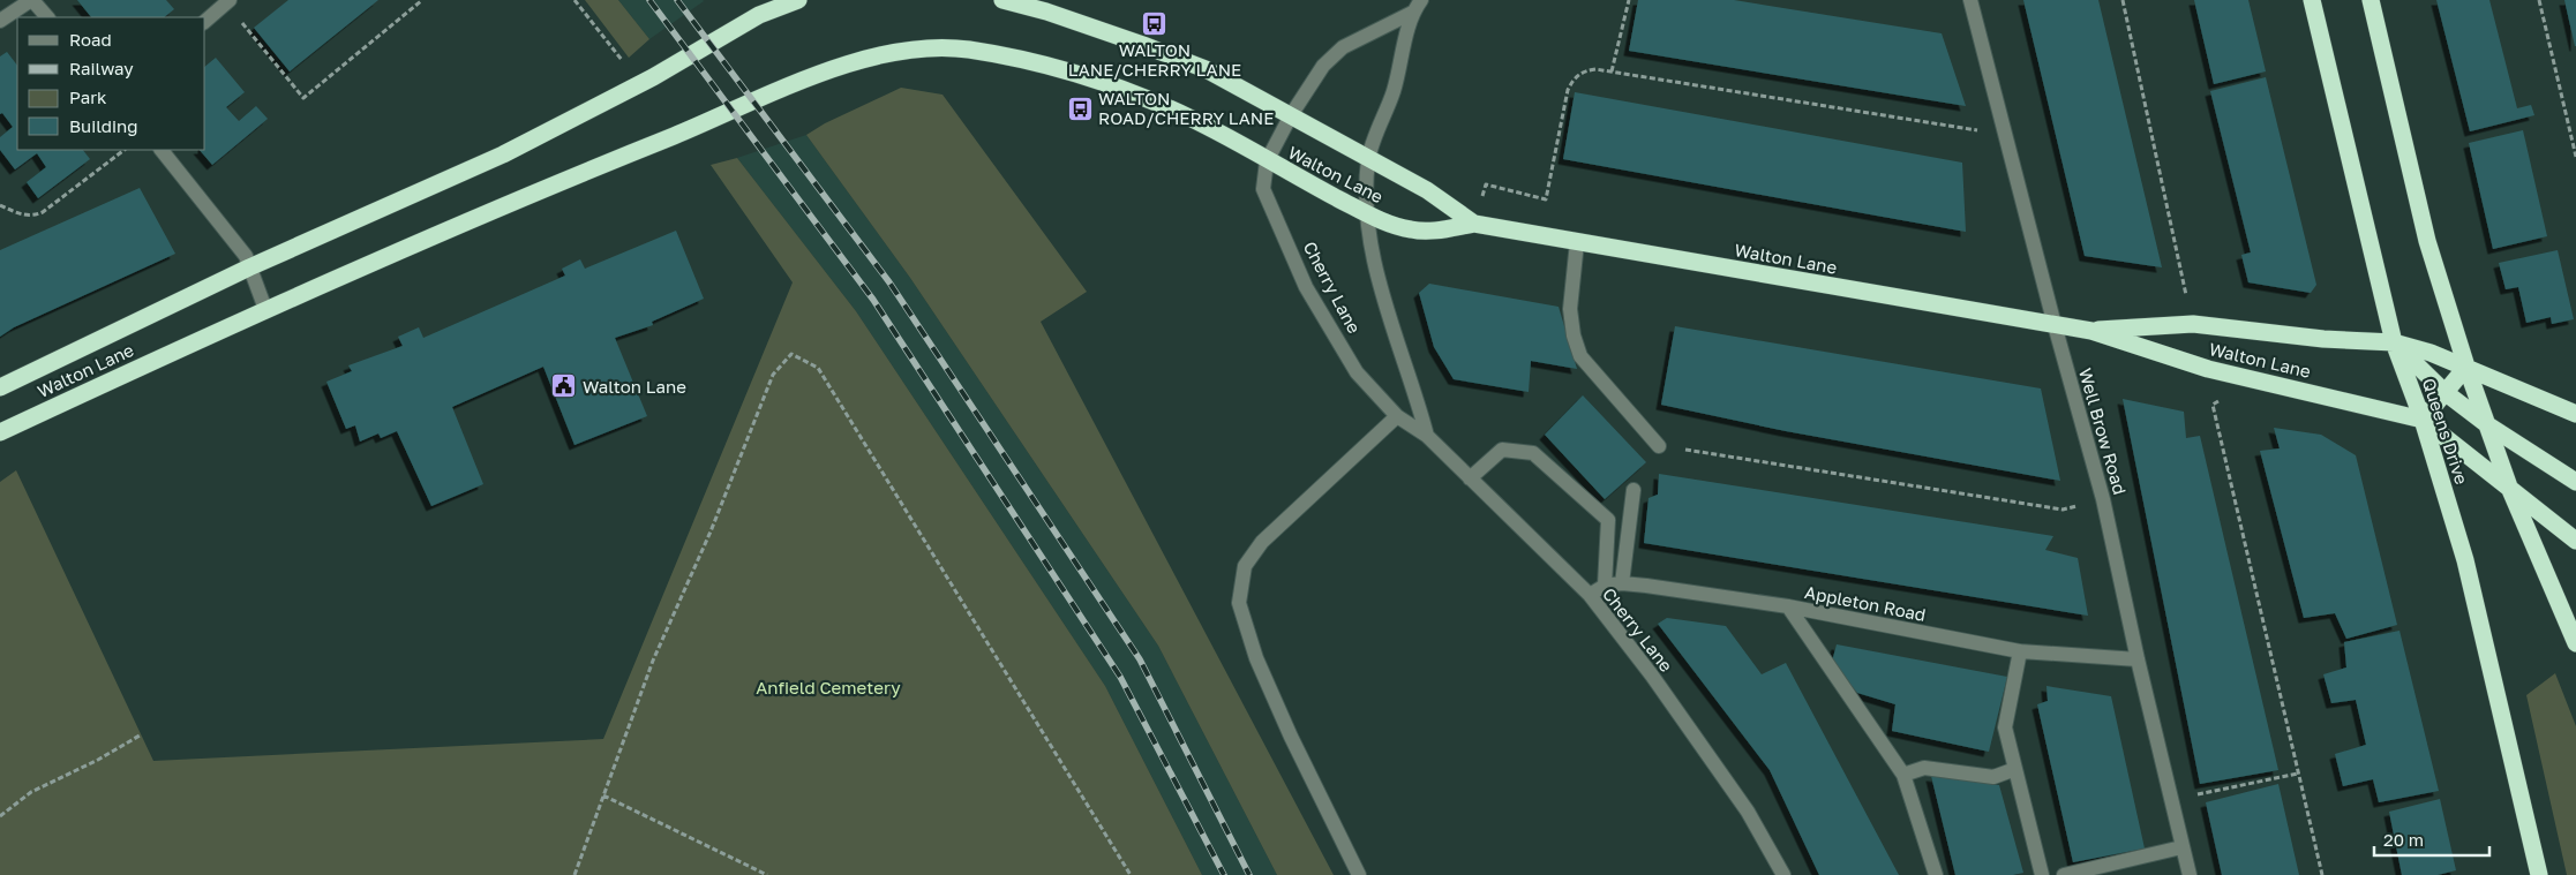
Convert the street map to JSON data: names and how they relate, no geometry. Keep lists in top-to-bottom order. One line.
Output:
{"streets":{"highway":["Walton Lane","Queens Drive"],"street":["Cherry Lane","Well Brow Road","Appleton Road"]},"crossings":[["Walton Lane","Cherry Lane"],["Walton Lane","Well Brow Road"],["Walton Lane","Queens Drive"],["Cherry Lane","Appleton Road"],["Well Brow Road","Appleton Road"]],"parks":["Anfield Cemetery"],"places":{"bus stop":["WALTON LANE/CHERRY LANE","WALTON ROAD/CHERRY LANE"],"public building":["Walton Lane"]},"legend":["Road","Railway","Park","Building"],"scale_bar":"20 m"}
